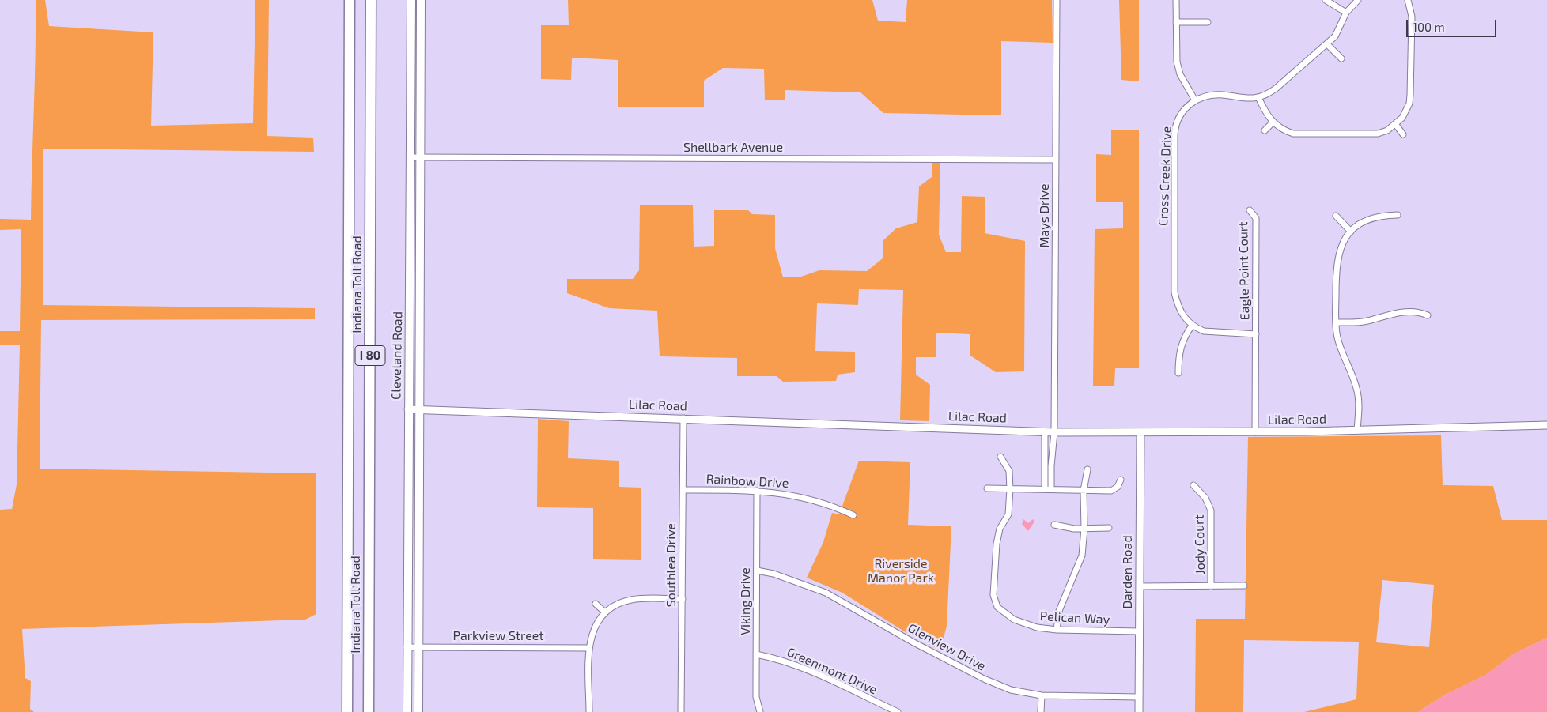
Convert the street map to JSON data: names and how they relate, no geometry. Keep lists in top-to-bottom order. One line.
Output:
{"streets":{"highway":["Indiana Toll Road","I 80"],"main road":["Cleveland Road"],"street":["Shellbark Avenue","Cross Creek Drive","Mays Drive","Eagle Point Court","Lilac Road","Rainbow Drive","Jody Court","Southlea Drive","Darden Road","Viking Drive","Pelican Way","Parkview Street","Glenview Drive","Greenmont Drive"]},"crossings":[["Shellbark Avenue","Mays Drive"],["Shellbark Avenue","Cleveland Road"],["Mays Drive","Lilac Road"],["Eagle Point Court","Lilac Road"],["Cleveland Road","Lilac Road"],["Cleveland Road","Parkview Street"],["Lilac Road","Southlea Drive"],["Lilac Road","Darden Road"],["Rainbow Drive","Southlea Drive"],["Rainbow Drive","Viking Drive"],["Darden Road","Pelican Way"],["Darden Road","Glenview Drive"],["Viking Drive","Glenview Drive"],["Viking Drive","Greenmont Drive"]],"parks":["Riverside Manor Park"],"scale_bar":"100 m"}
